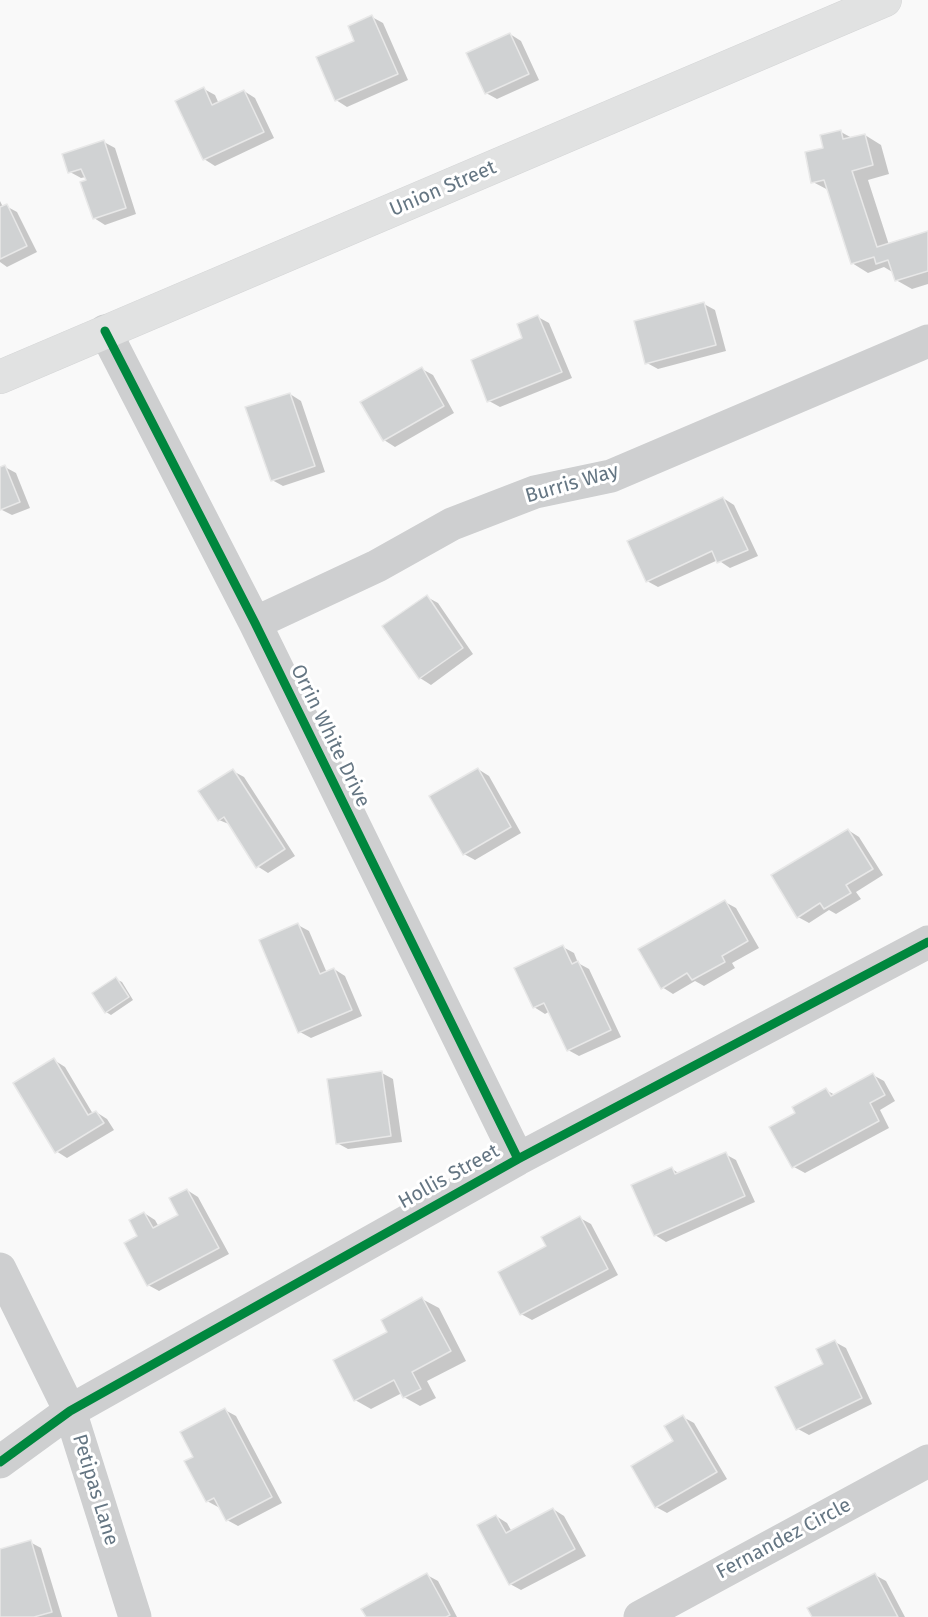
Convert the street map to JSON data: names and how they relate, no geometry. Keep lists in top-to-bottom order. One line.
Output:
{"streets":{"main road":["Union Street"],"street":["Burris Way","Orrin White Drive","Hollis Street","Petipas Lane","Fernandez Circle"]},"crossings":[["Union Street","Orrin White Drive"],["Burris Way","Orrin White Drive"],["Orrin White Drive","Hollis Street"],["Hollis Street","Petipas Lane"]]}
